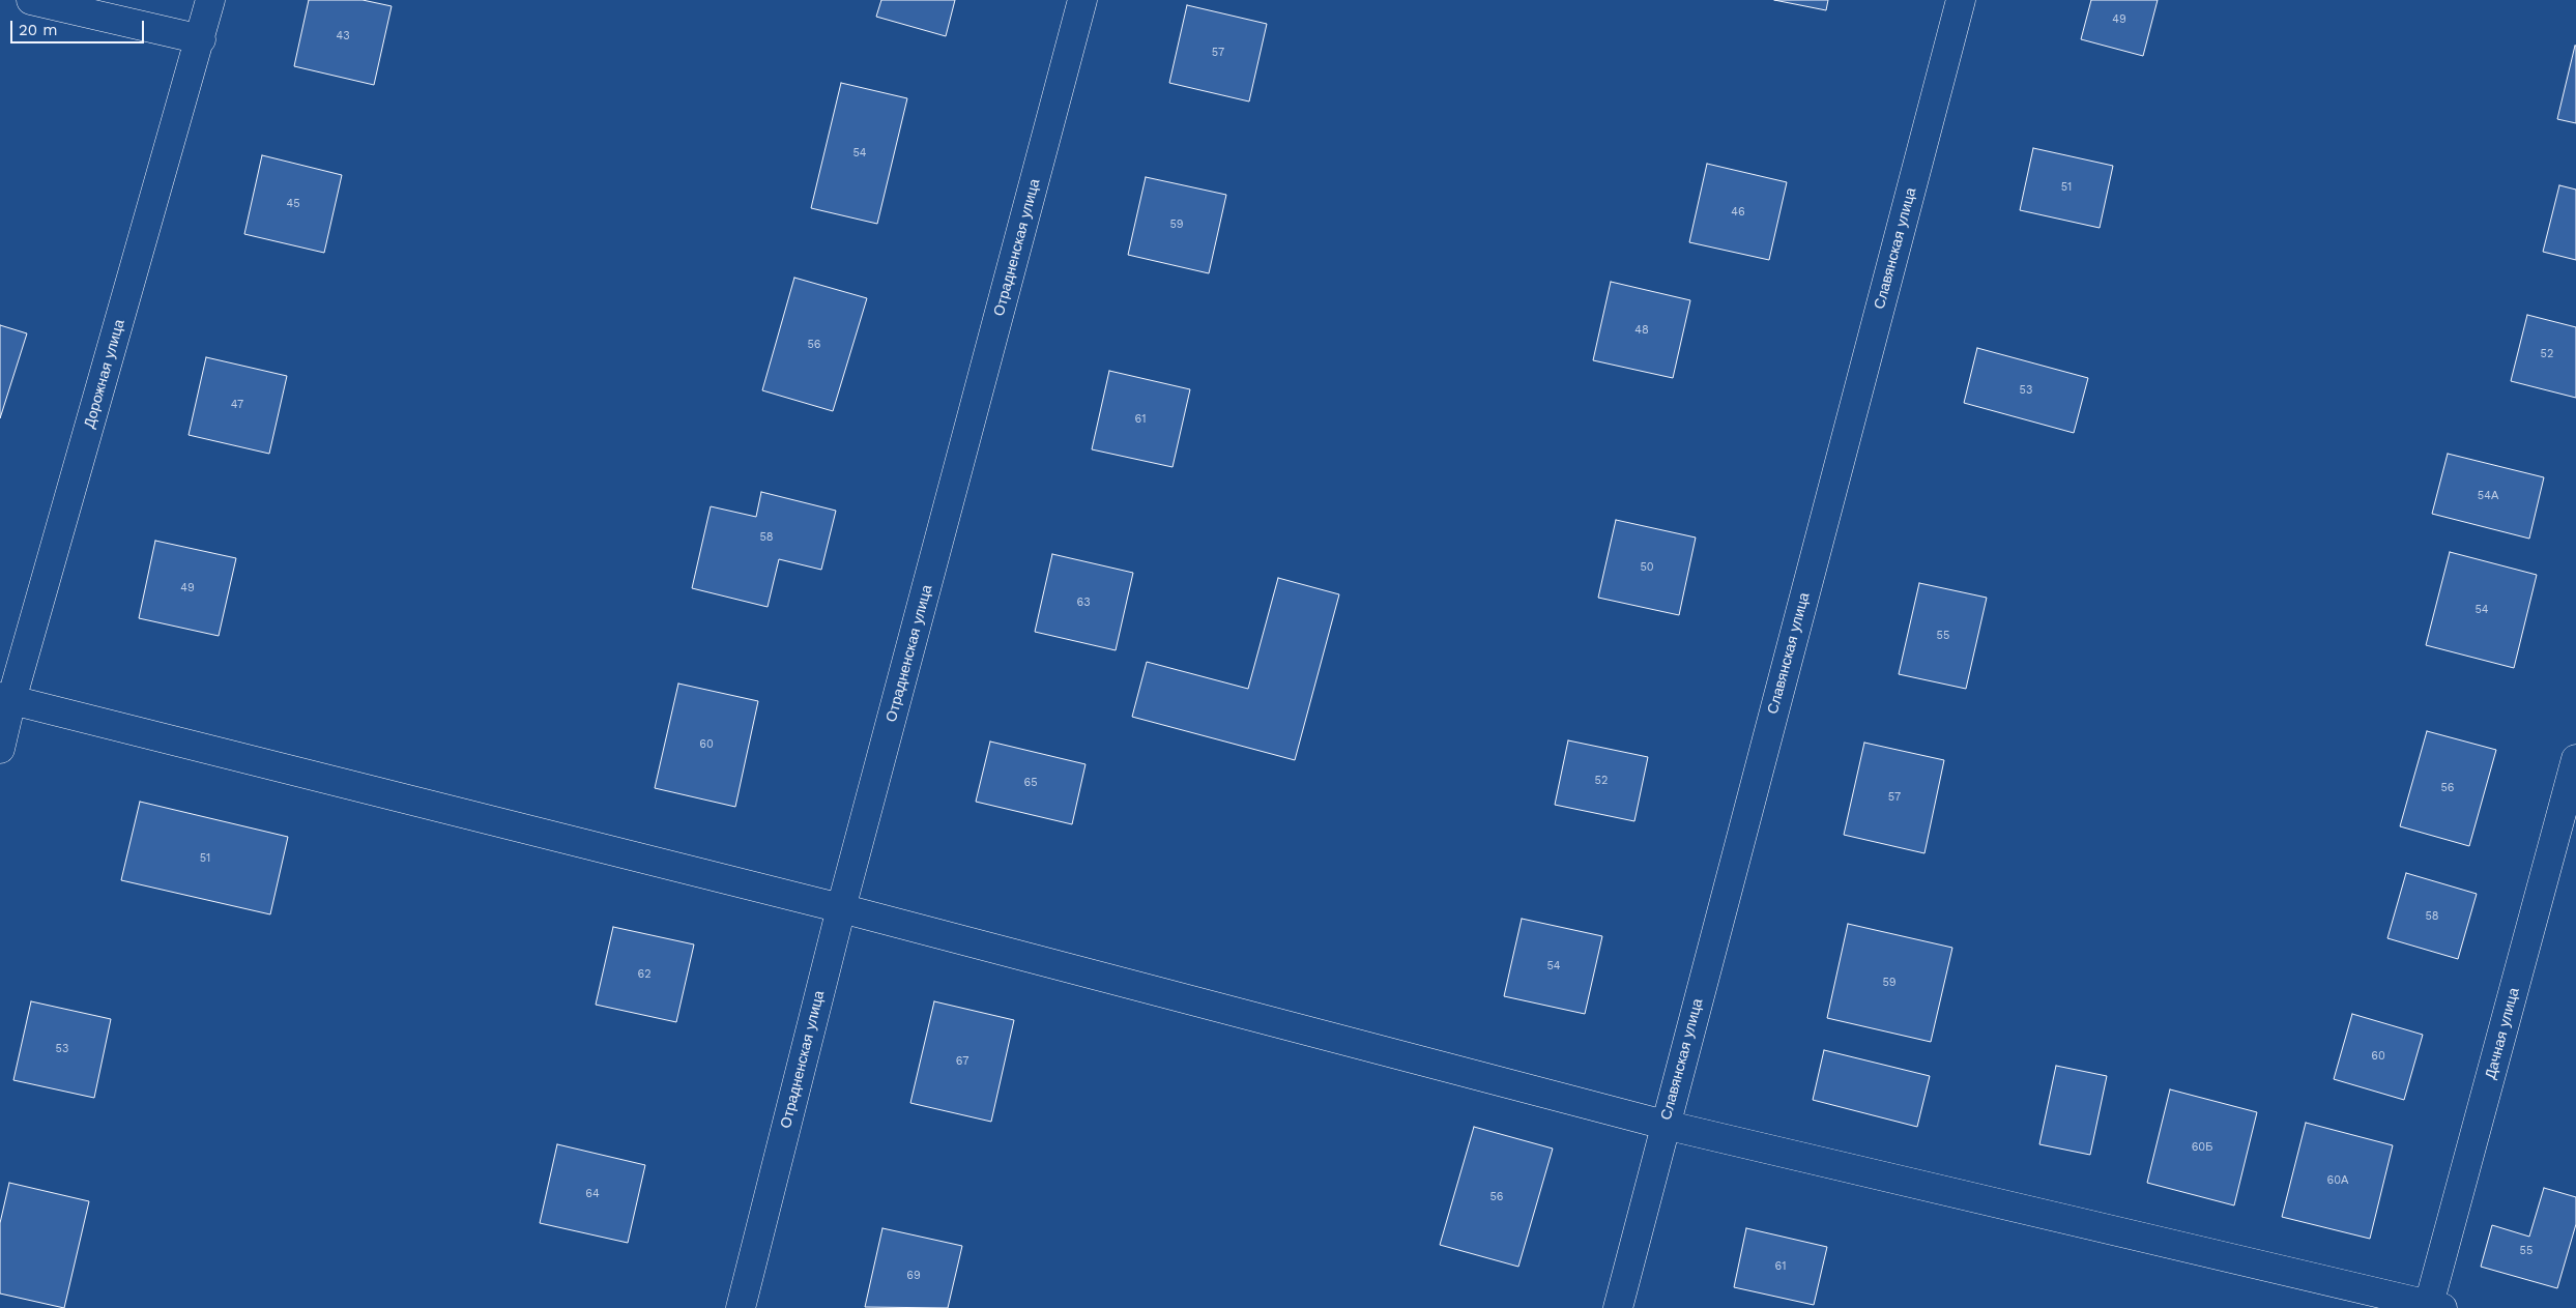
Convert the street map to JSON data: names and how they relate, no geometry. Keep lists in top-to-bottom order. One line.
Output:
{"streets":{"street":["Отрадненская улица","Славянская улица","Дорожная улица","Дачная улица"]},"house_numbers":["49","43","57","54","51","45","46","59","48","56","52","53","47","61","54А","58","50","49","63","54","55","60","52","65","56","57","51","58","54","62","59","53","60","67","60Б","60А","64","56","55","61","69"],"scale_bar":"20 m"}
